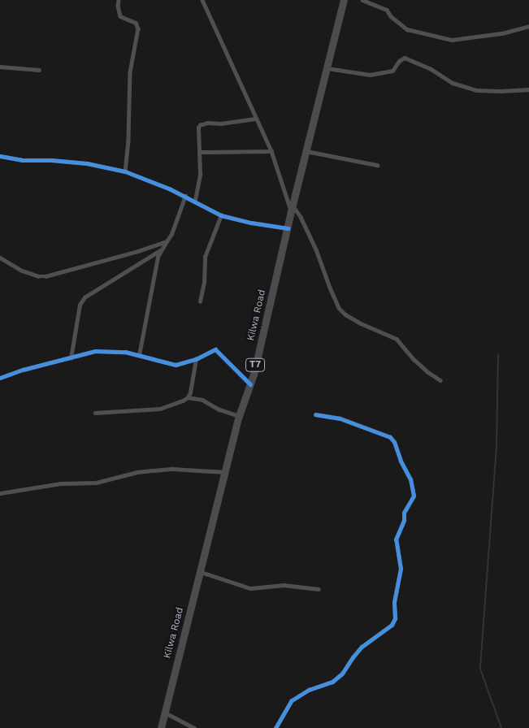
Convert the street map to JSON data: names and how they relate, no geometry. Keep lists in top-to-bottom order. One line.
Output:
{"streets":{"highway":["Kilwa Road","T7"]}}
